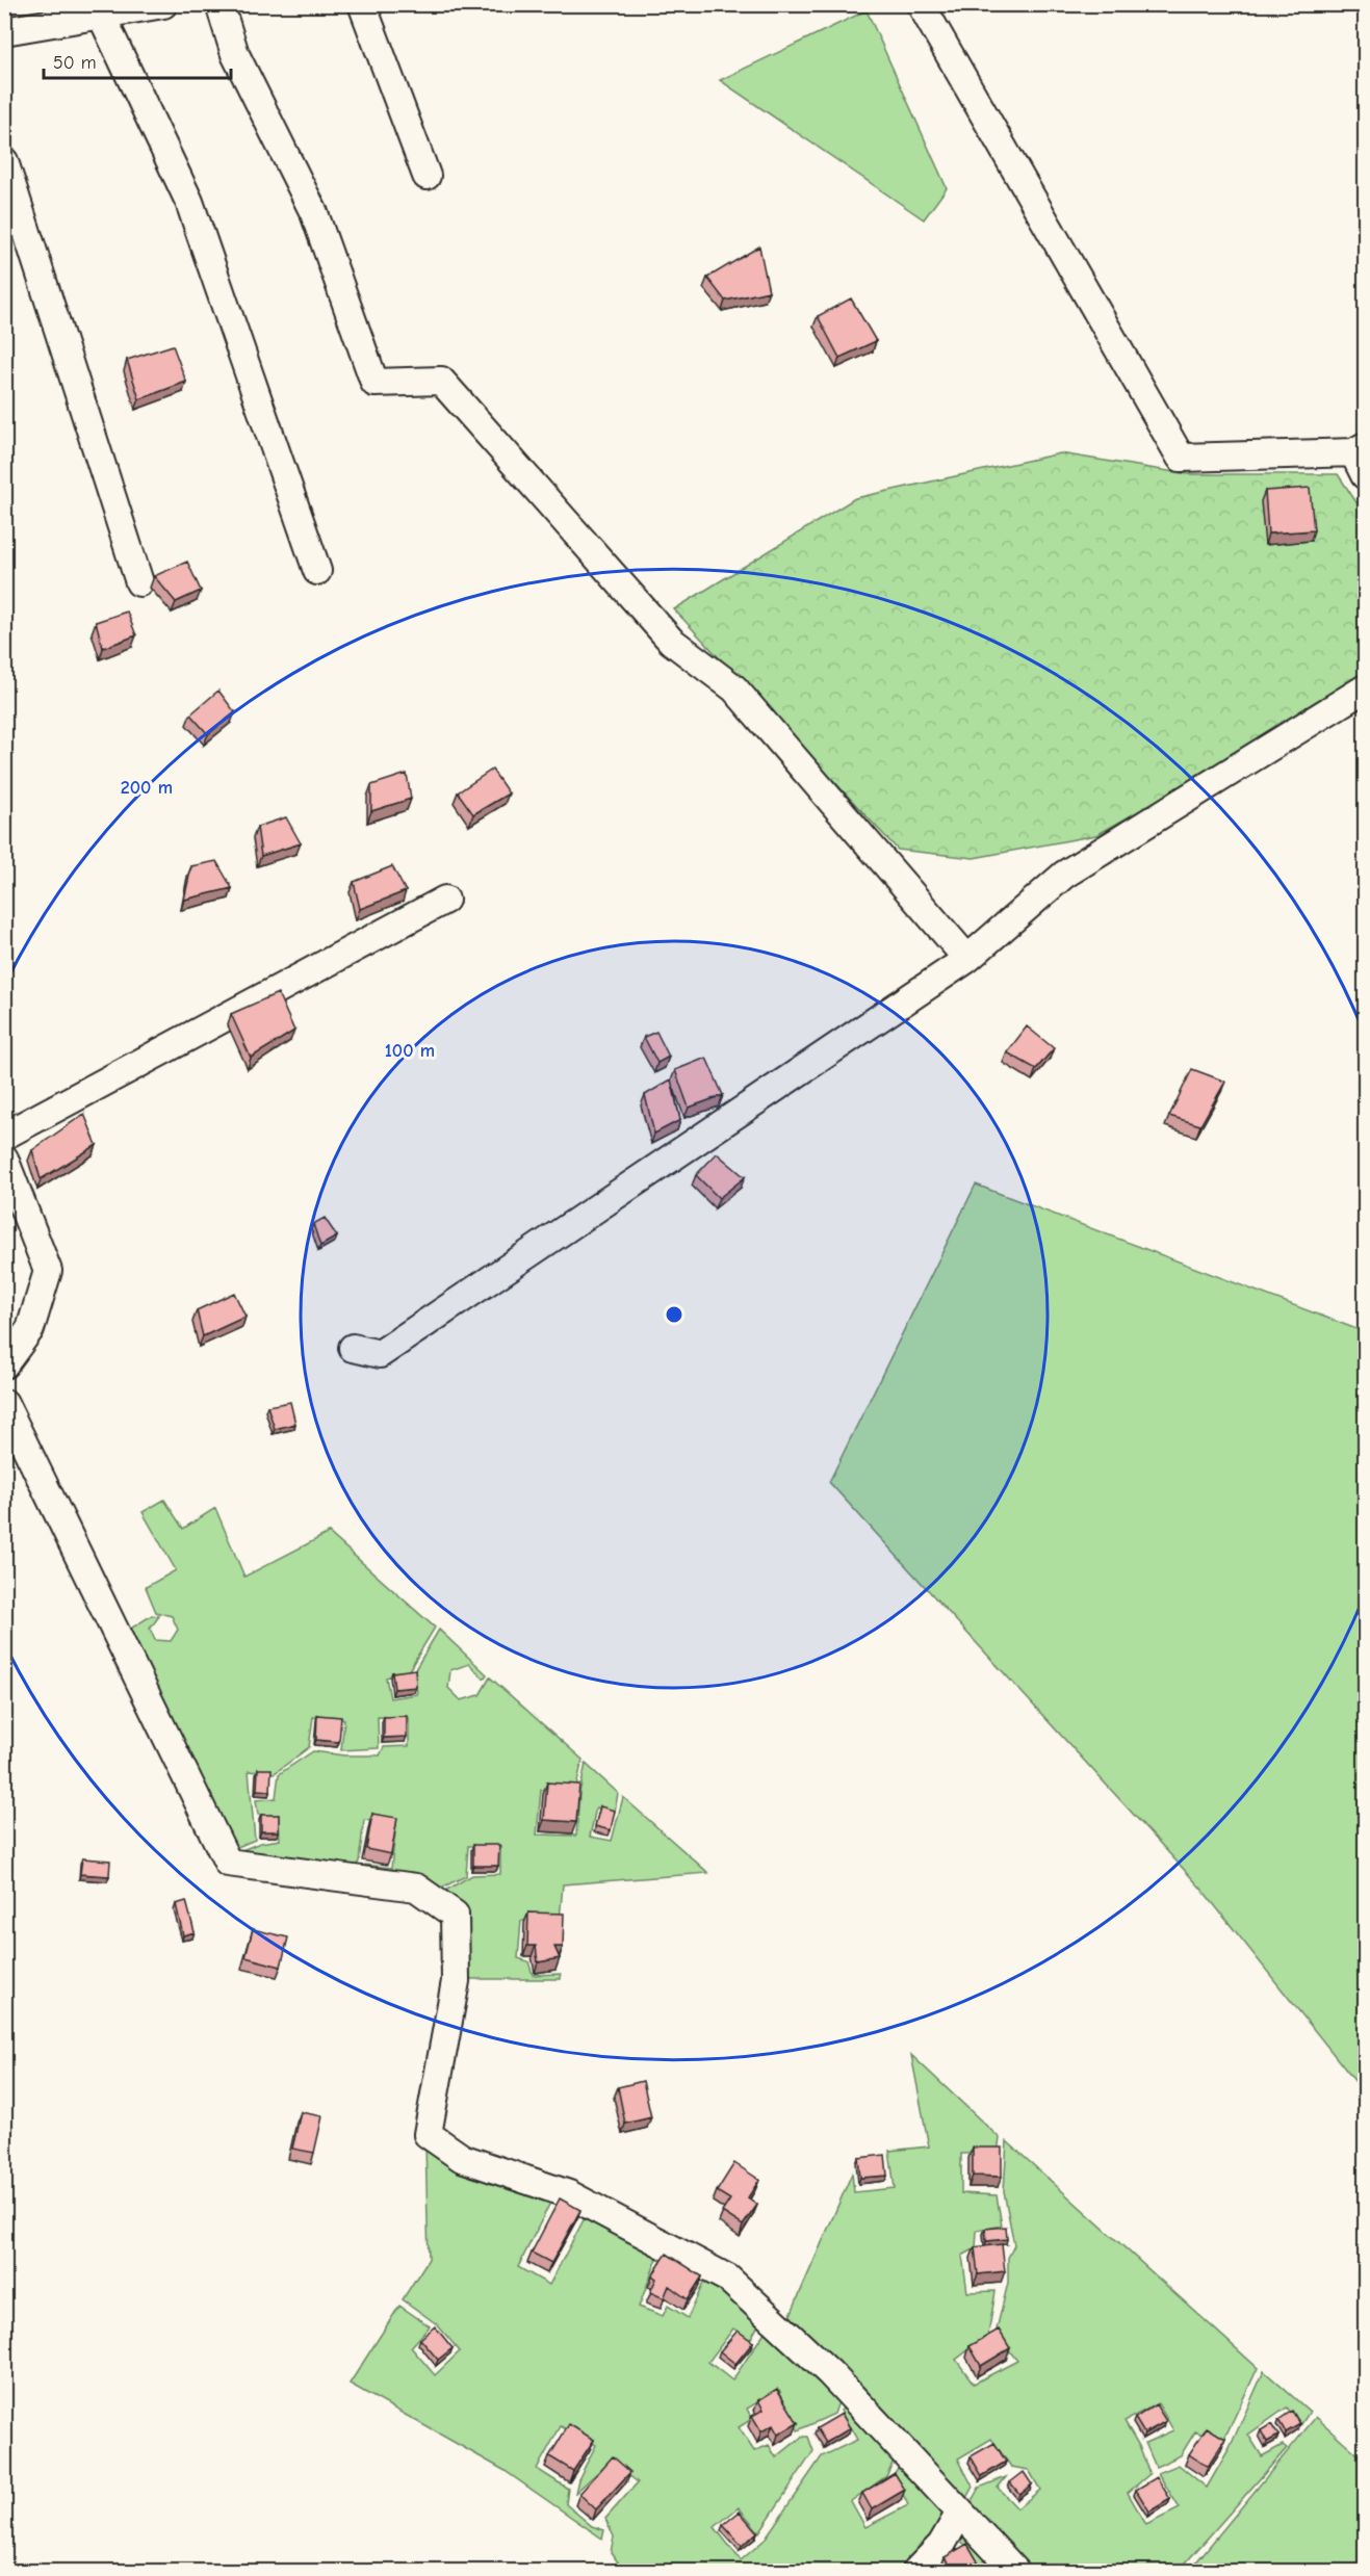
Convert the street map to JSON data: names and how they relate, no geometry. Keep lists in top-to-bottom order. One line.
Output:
{"scale_bar":"50 m","rings":["200 m","100 m"]}
